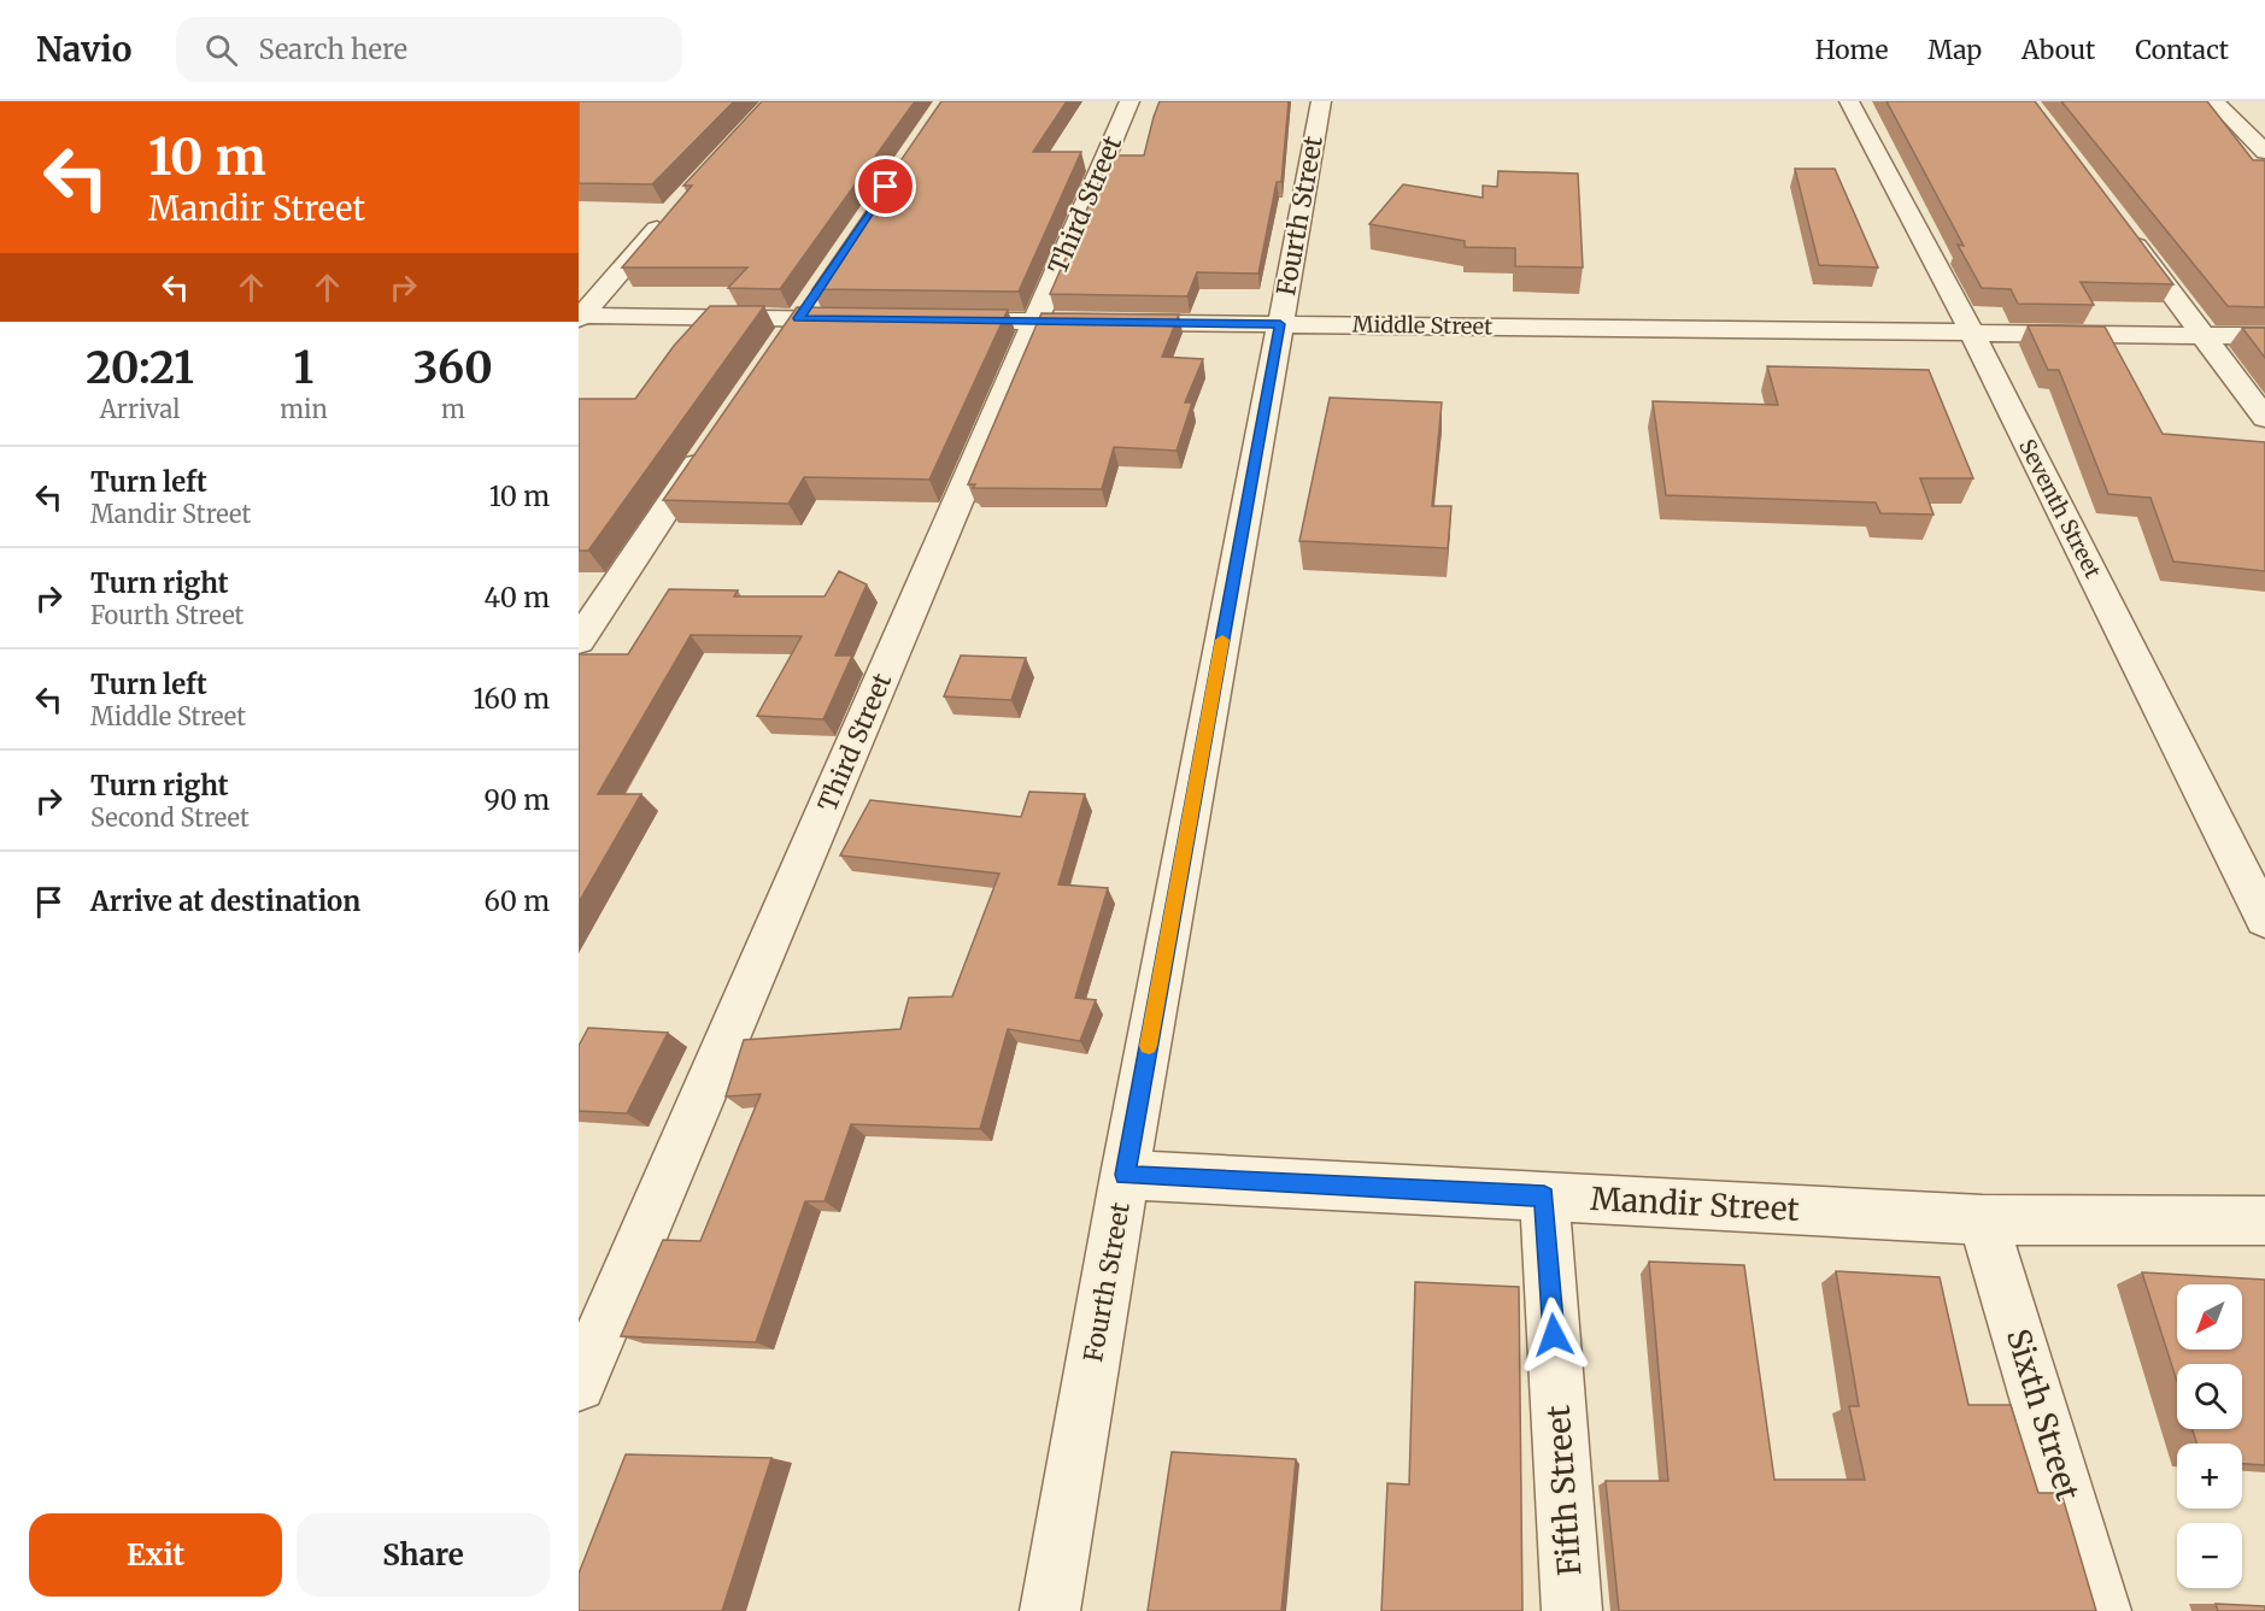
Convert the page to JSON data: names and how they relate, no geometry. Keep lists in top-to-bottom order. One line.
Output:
{"streets":{"street":["Third Street","Fourth Street","Middle Street","Seventh Street","Mandir Street","Sixth Street","Fifth Street"]},"crossings":[["Third Street","Middle Street"],["Fourth Street","Middle Street"],["Fourth Street","Mandir Street"],["Middle Street","Seventh Street"],["Mandir Street","Sixth Street"],["Mandir Street","Fifth Street"]],"north":"bottom left","page":{"header":"Navio","search":"Search here","nav":["Home","Map","About","Contact"],"turn":["10 m","Mandir Street"],"eta":["20:21","Arrival","1","min","360","m"],"list":[{"name":"Turn left","note":"Mandir Street","value":"10 m"},{"name":"Turn right","note":"Fourth Street","value":"40 m"},{"name":"Turn left","note":"Middle Street","value":"160 m"},{"name":"Turn right","note":"Second Street","value":"90 m"},{"name":"Arrive at destination","value":"60 m"}],"map_buttons":["+","−"],"buttons":["Exit","Share"]}}
